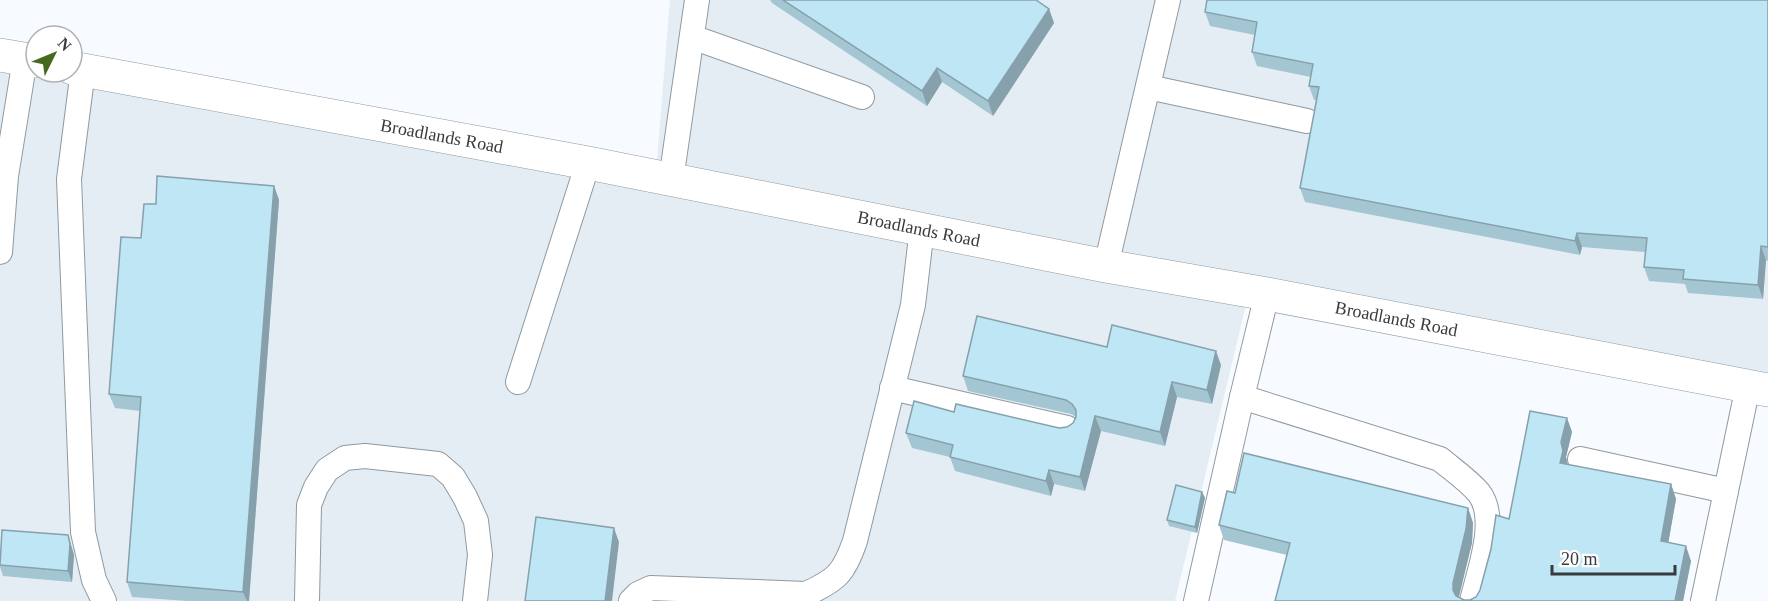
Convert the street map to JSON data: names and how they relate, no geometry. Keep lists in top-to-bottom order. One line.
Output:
{"streets":{"main road":["Broadlands Road"]},"scale_bar":"20 m","north":"top right"}
